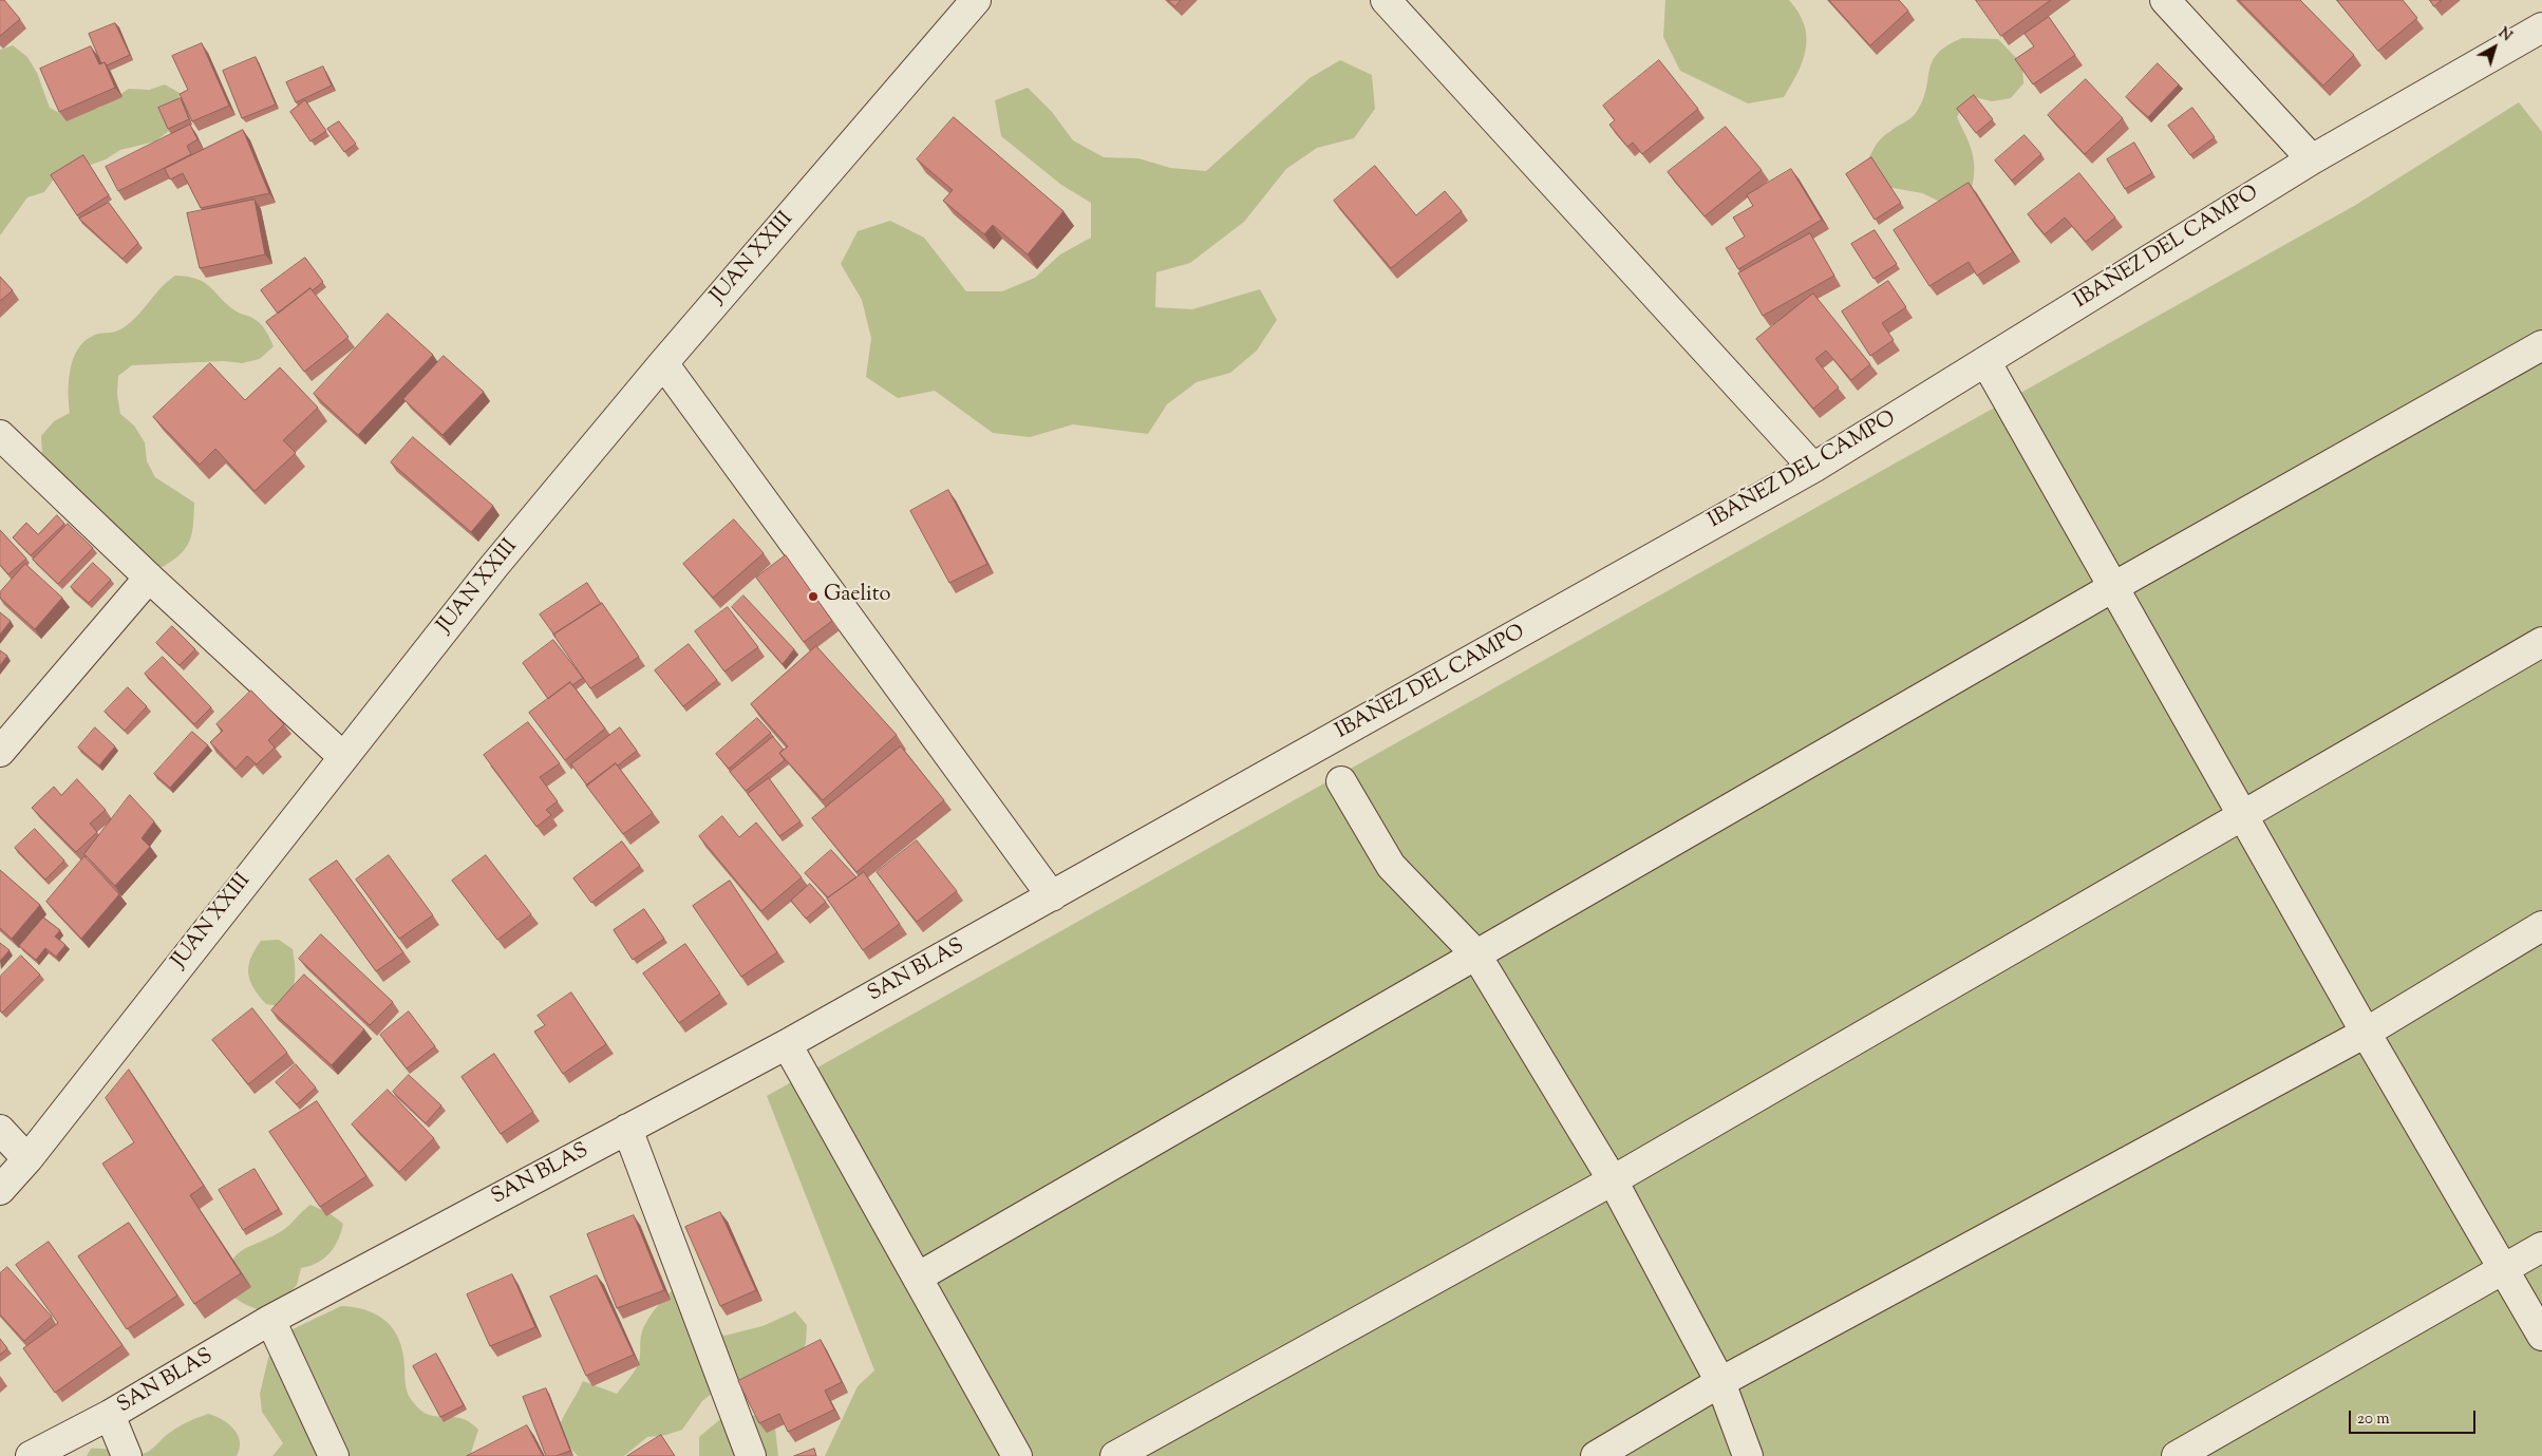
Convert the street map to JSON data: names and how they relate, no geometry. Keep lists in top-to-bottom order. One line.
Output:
{"streets":{"street":["IBAÑEZ DEL CAMPO","JUAN XXIII","SAN BLAS"]},"crossings":[["IBAÑEZ DEL CAMPO","SAN BLAS"]],"places":["Gaelito"],"scale_bar":"20 m","north":"top right"}
